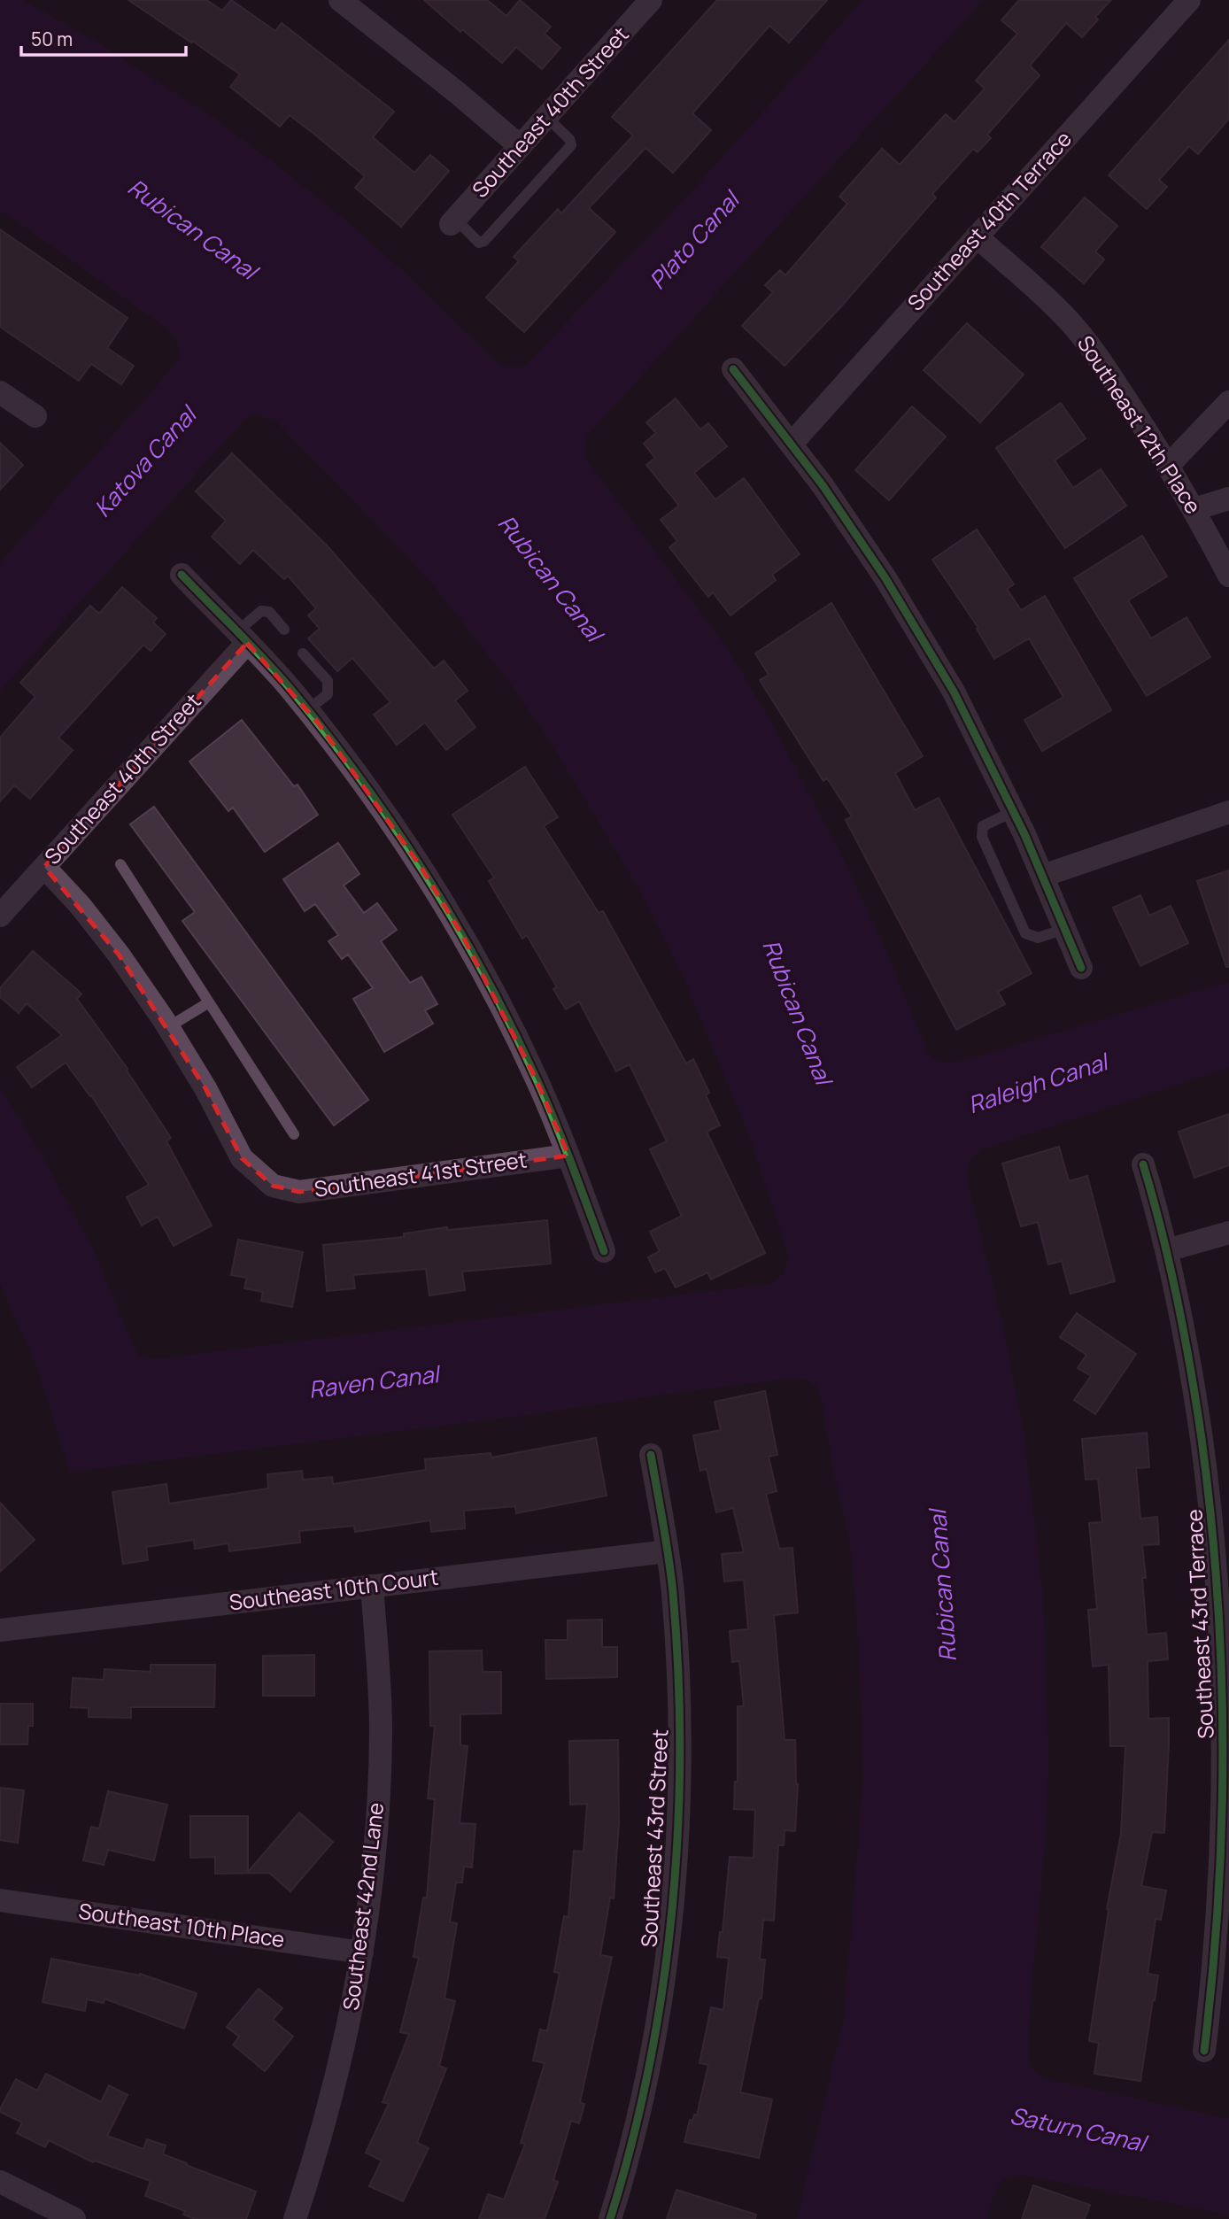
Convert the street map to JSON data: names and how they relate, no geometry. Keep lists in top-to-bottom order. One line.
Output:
{"streets":{"street":["Southeast 40th Street","Southeast 40th Terrace","Southeast 12th Place","Southeast 41st Street","Southeast 10th Court","Southeast 43rd Terrace","Southeast 43rd Street","Southeast 42nd Lane","Southeast 10th Place"]},"crossings":[["Southeast 40th Terrace","Southeast 12th Place"],["Southeast 10th Court","Southeast 43rd Street"],["Southeast 10th Court","Southeast 42nd Lane"],["Southeast 42nd Lane","Southeast 10th Place"]],"water":["Rubican Canal","Plato Canal","Katova Canal","Raleigh Canal","Raven Canal","Saturn Canal"],"scale_bar":"50 m"}
